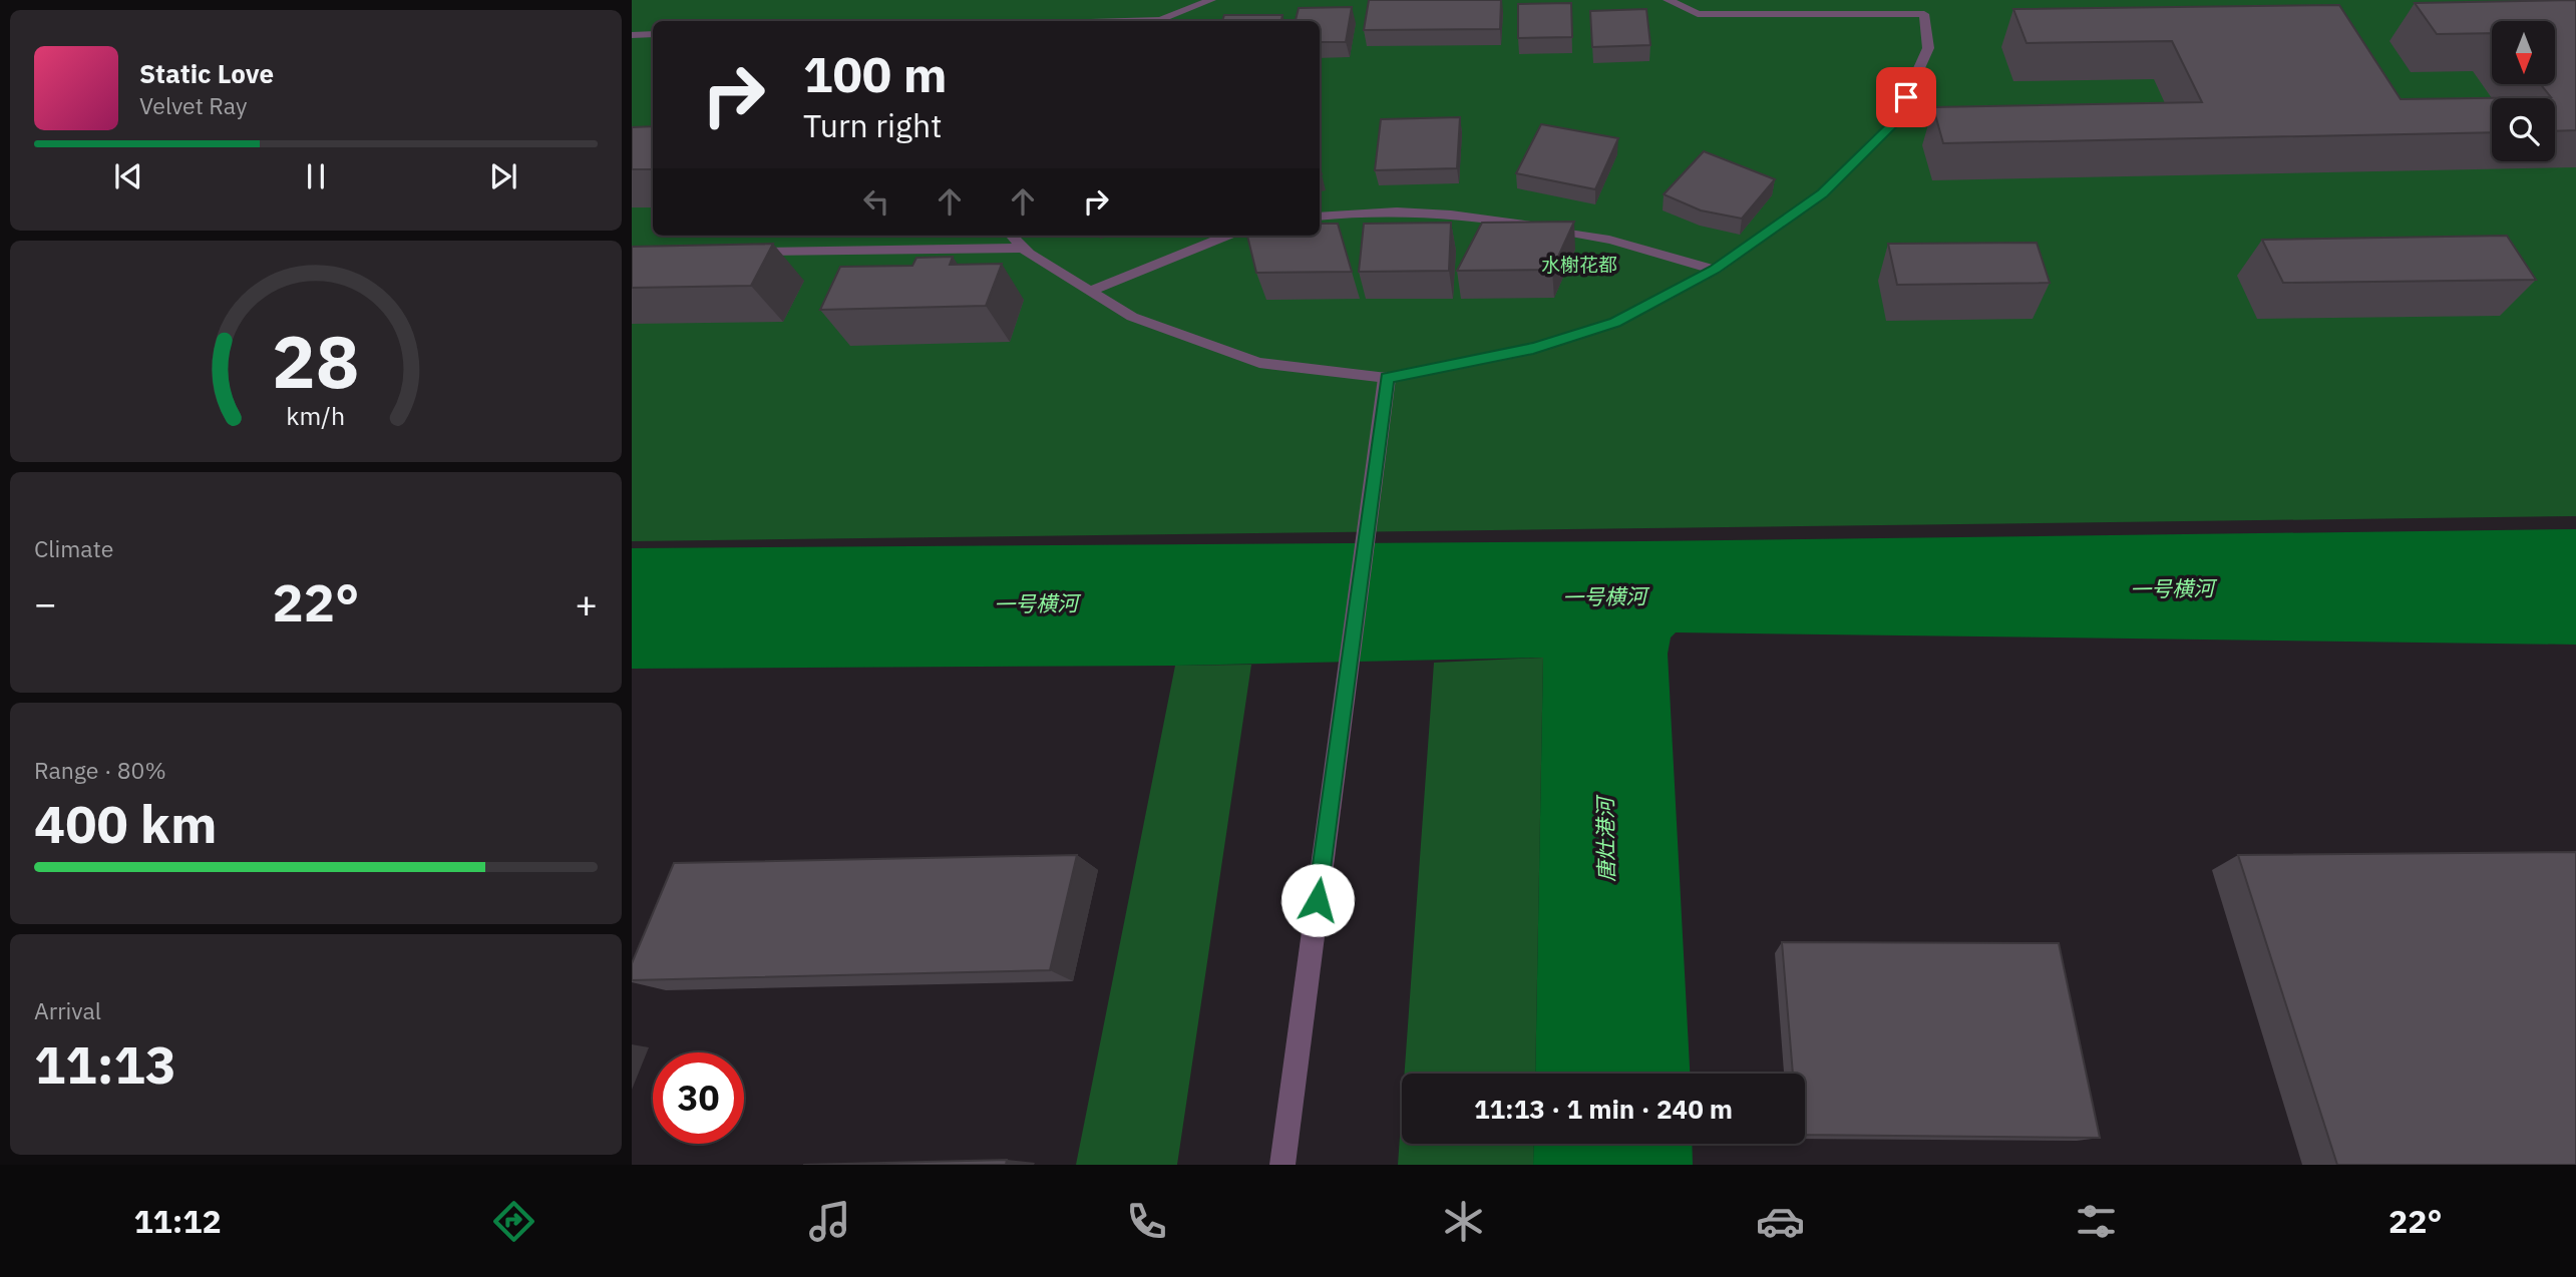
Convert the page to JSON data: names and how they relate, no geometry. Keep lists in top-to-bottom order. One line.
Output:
{"water":["一号横河","唐灶港河"],"parks":["水榭花都"],"north":"bottom","page":{"turn":["100 m","Turn right"],"song":["Static Love","Velvet Ray"],"tile":["Climate",["Range · 80%","400 km"],["Arrival","11:13"]],"heat":["−","22°","+"],"limit":"30","trip":"11:13 · 1 min · 240 m","tabs":["11:12","22°"],"gauge":["28","km/h"]}}
